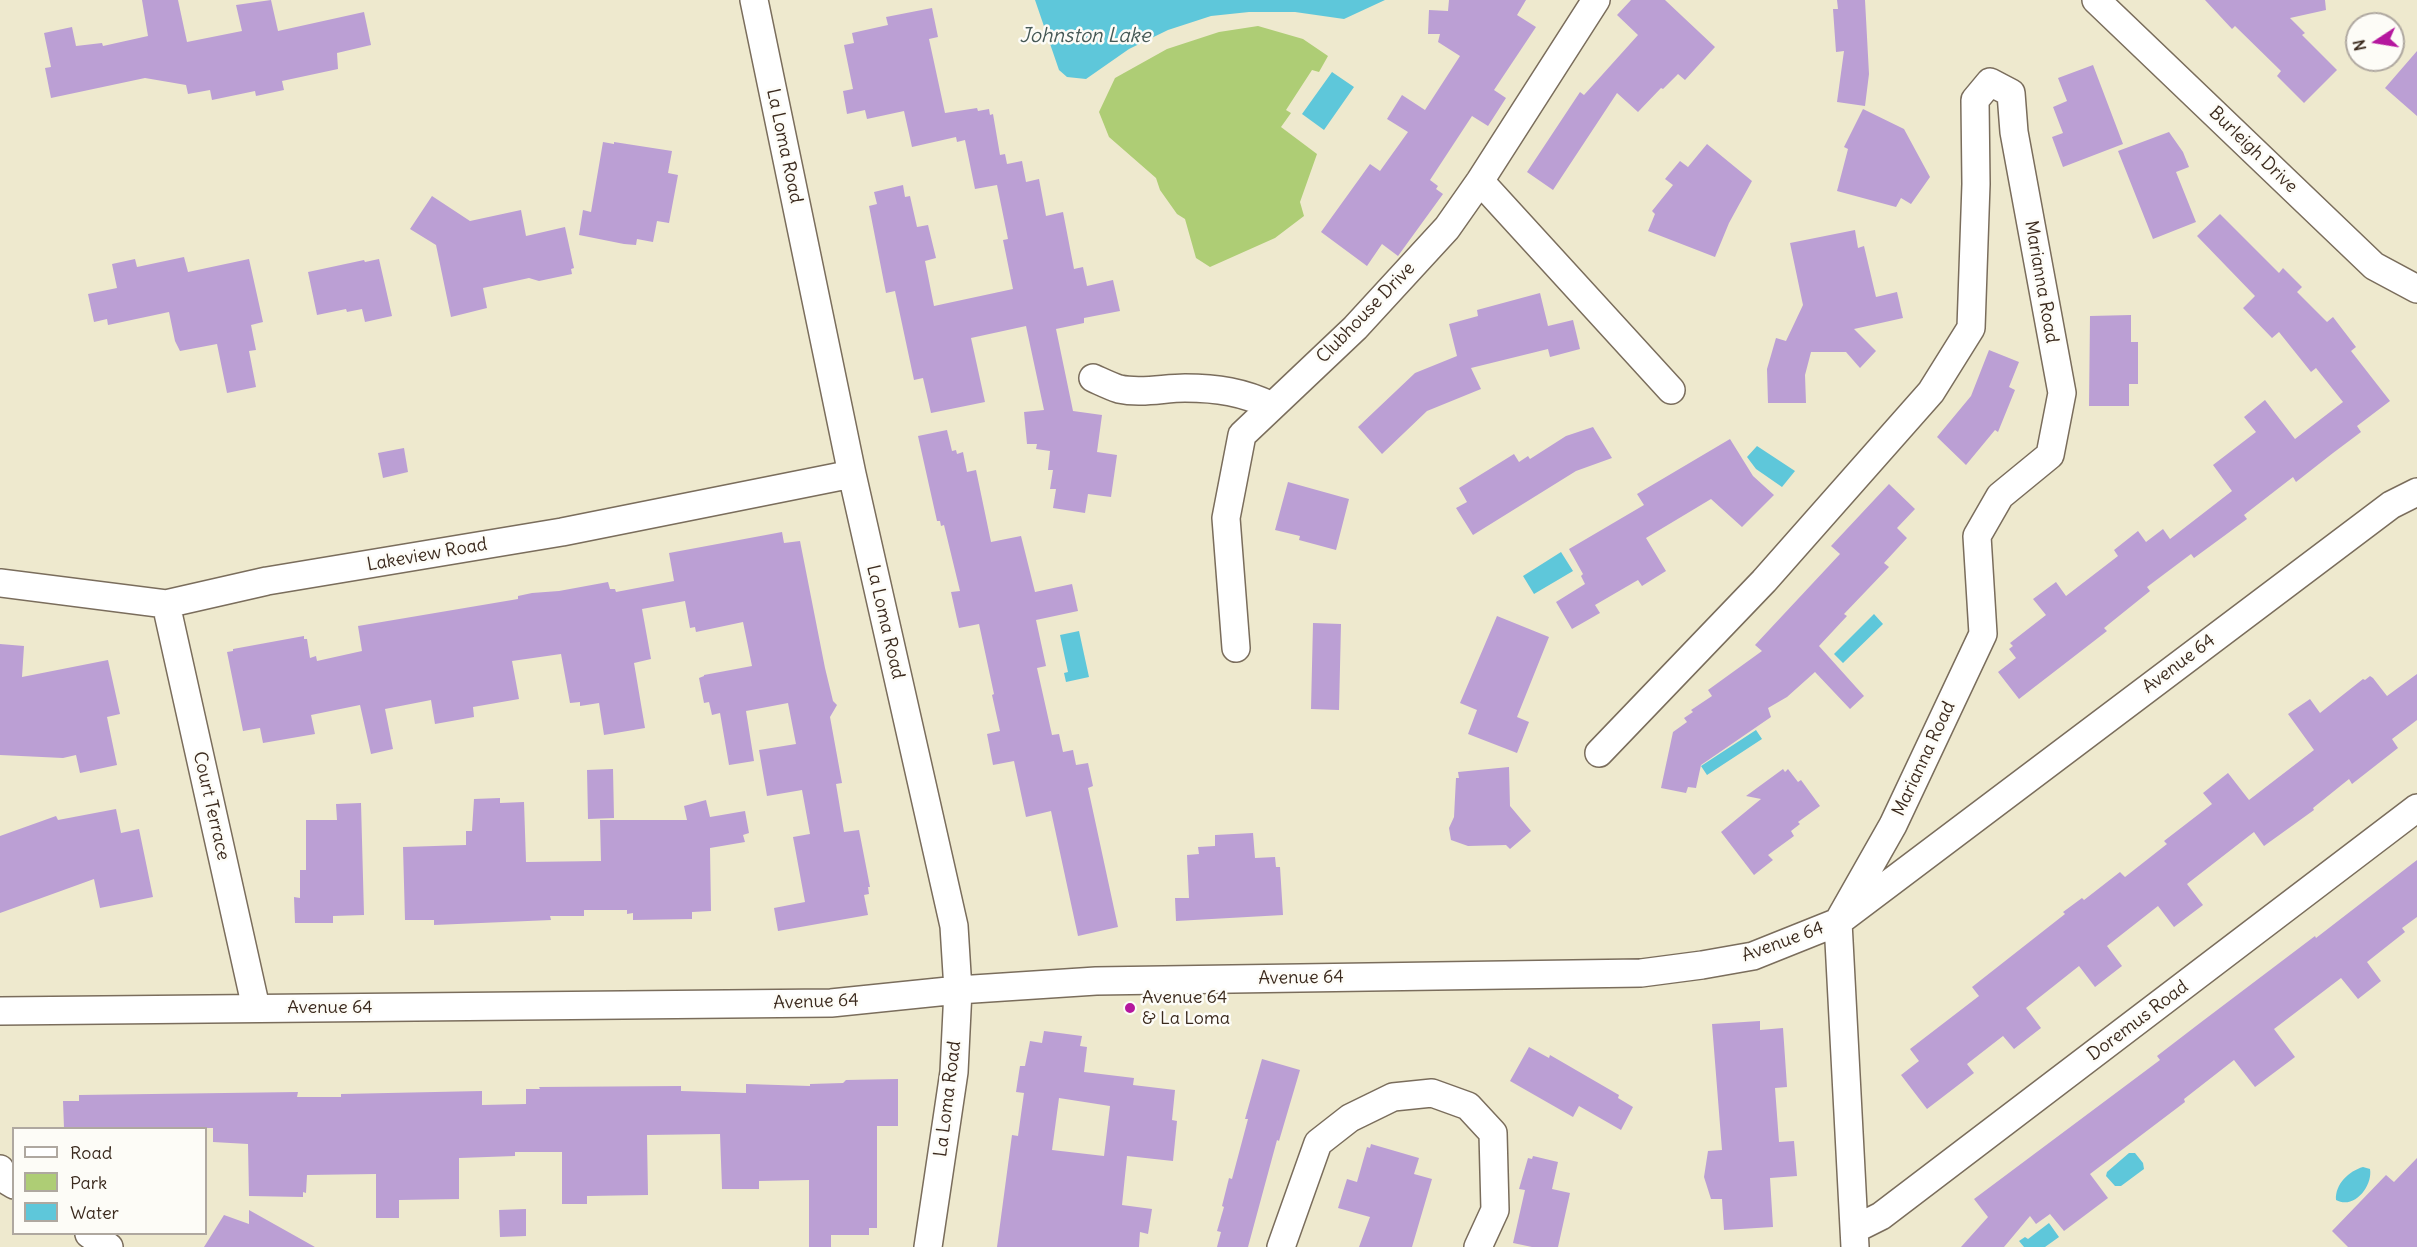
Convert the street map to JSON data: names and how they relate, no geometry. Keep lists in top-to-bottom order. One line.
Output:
{"streets":{"street":["La Loma Road","Burleigh Drive","Marianna Road","Clubhouse Drive","Lakeview Road","Avenue 64","Court Terrace","Doremus Road"]},"crossings":[["La Loma Road","Lakeview Road"],["La Loma Road","Avenue 64"],["Marianna Road","Avenue 64"],["Lakeview Road","Court Terrace"],["Avenue 64","Court Terrace"]],"water":["Johnston Lake"],"places":["Avenue 64 & La Loma"],"legend":["Road","Park","Water"],"north":"left"}
